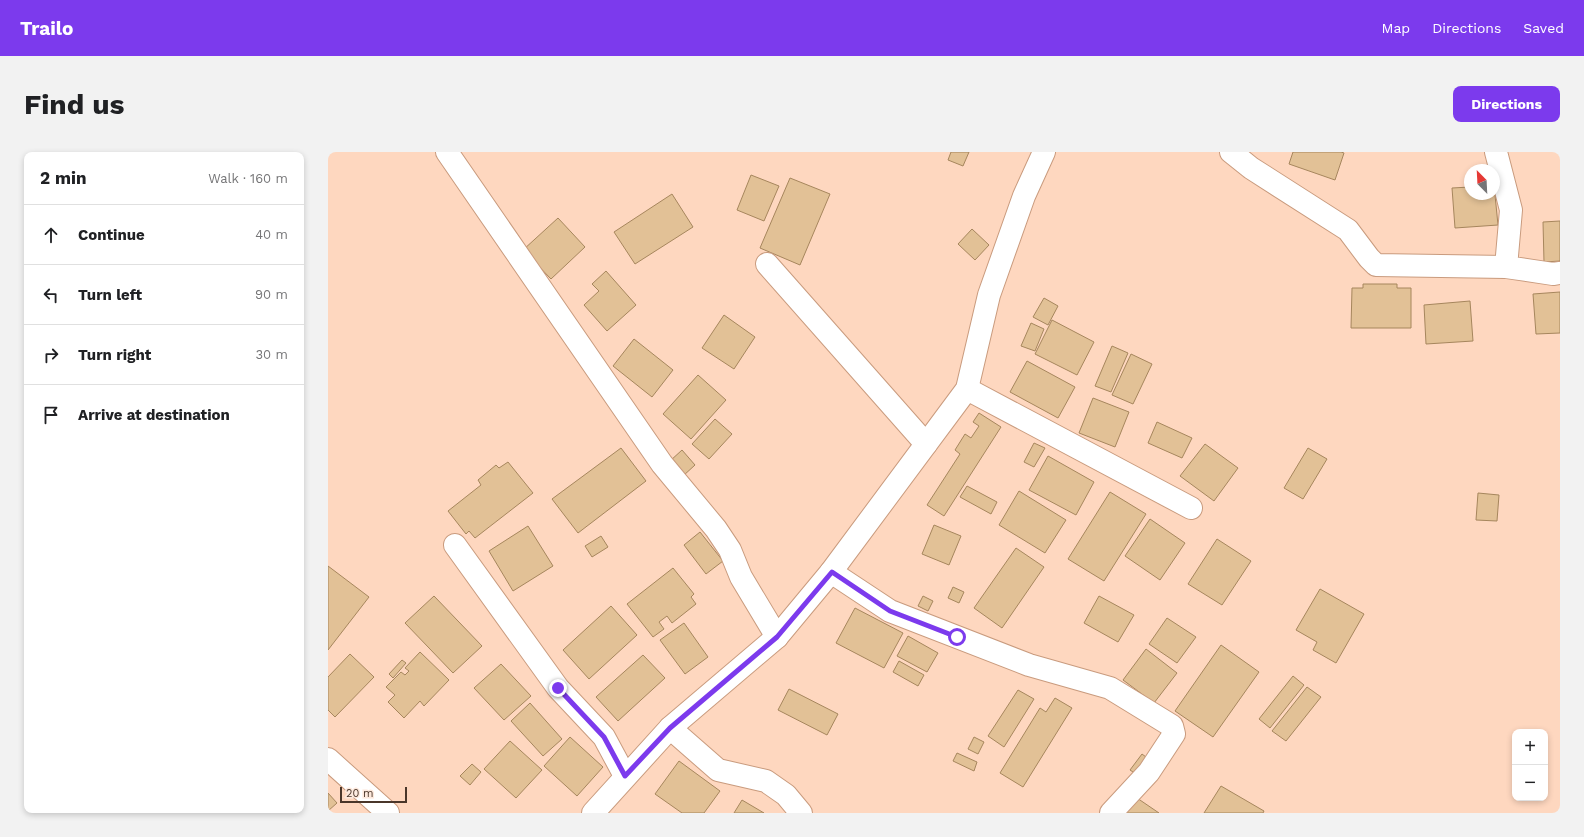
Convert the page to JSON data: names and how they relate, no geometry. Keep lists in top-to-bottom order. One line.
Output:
{"scale_bar":"20 m","north":"top left","page":{"header":"Trailo","nav":["Map","Directions","Saved"],"buttons":"Directions","title":"Find us","heading":["2 min","Walk · 160 m"],"list":[["Continue","40 m"],["Turn left","90 m"],["Turn right","30 m"],"Arrive at destination"],"map_buttons":["+","−"],"scale":"20 m"}}
